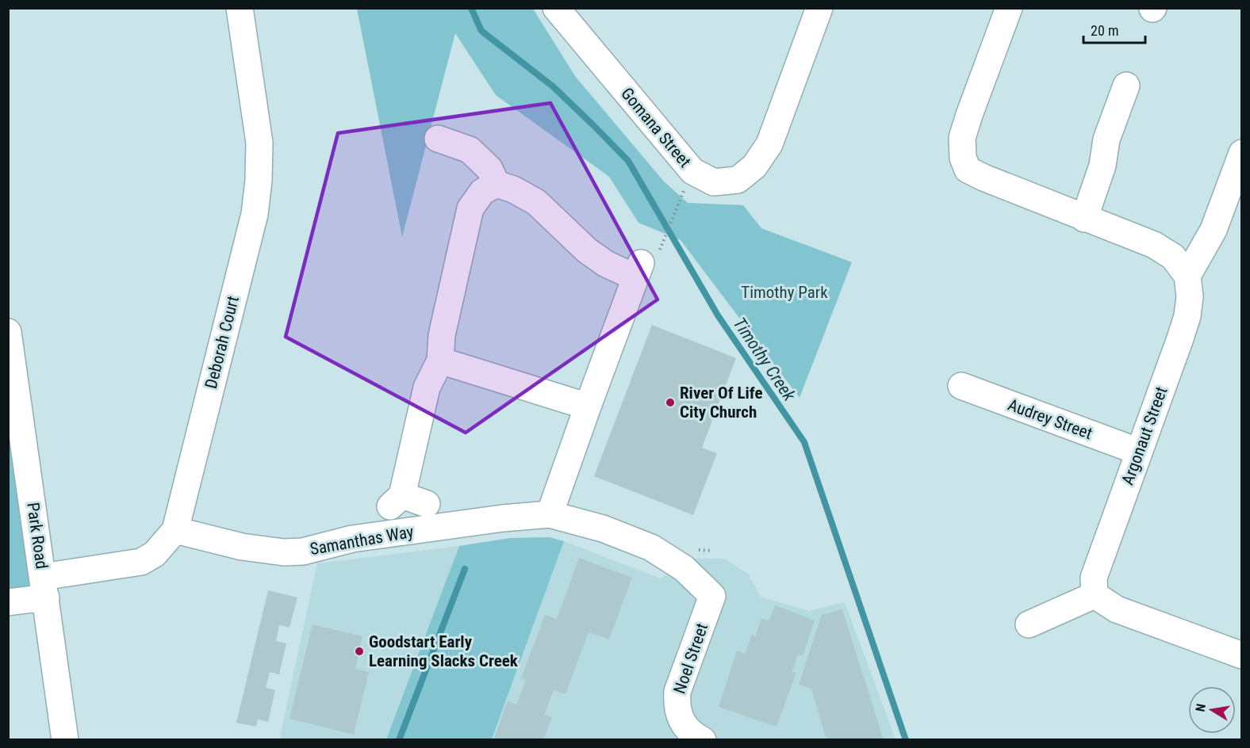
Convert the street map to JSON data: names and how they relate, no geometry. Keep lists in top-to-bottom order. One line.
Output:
{"streets":{"street":["Gomana Street","Deborah Court","Audrey Street","Argonaut Street","Park Road","Samanthas Way","Noel Street"]},"crossings":[["Deborah Court","Park Road"],["Deborah Court","Samanthas Way"],["Audrey Street","Argonaut Street"],["Samanthas Way","Noel Street"]],"water":["Timothy Creek"],"parks":["Timothy Park"],"places":["River Of Life City Church","Goodstart Early Learning Slacks Creek"],"scale_bar":"20 m","north":"left"}
